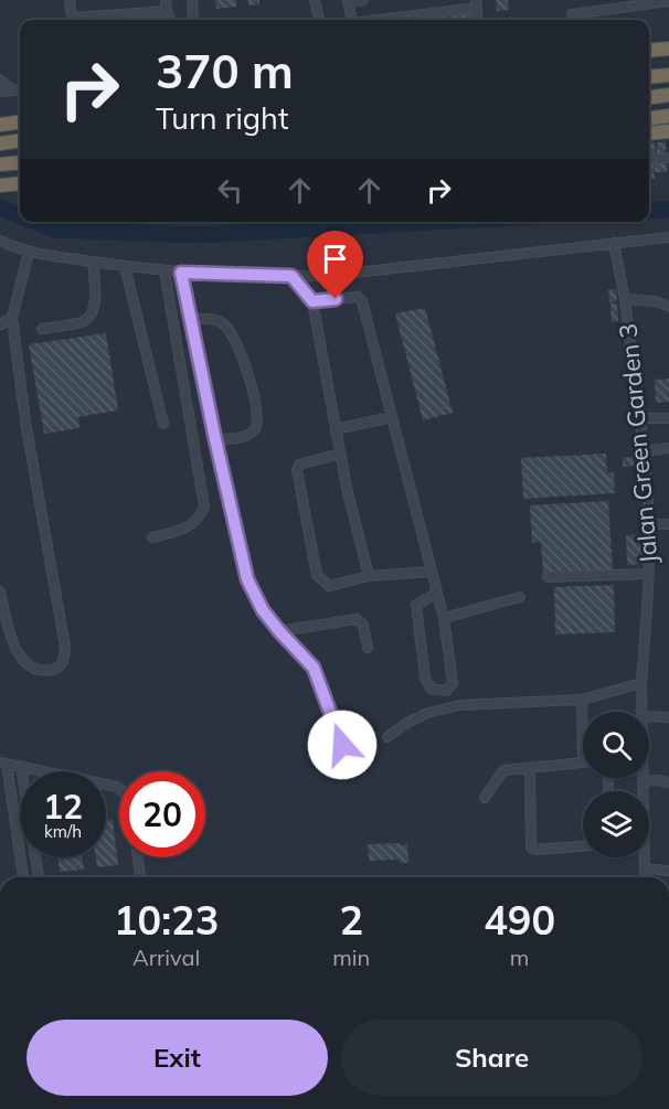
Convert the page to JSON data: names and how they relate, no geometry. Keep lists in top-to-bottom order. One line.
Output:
{"streets":{"street":["Jalan Green Garden 3"]},"page":{"turn":["370 m","Turn right"],"speed":"12 km/h","limit":"20","eta":["10:23","Arrival","2","min","490","m"],"buttons":["Exit","Share"]}}
